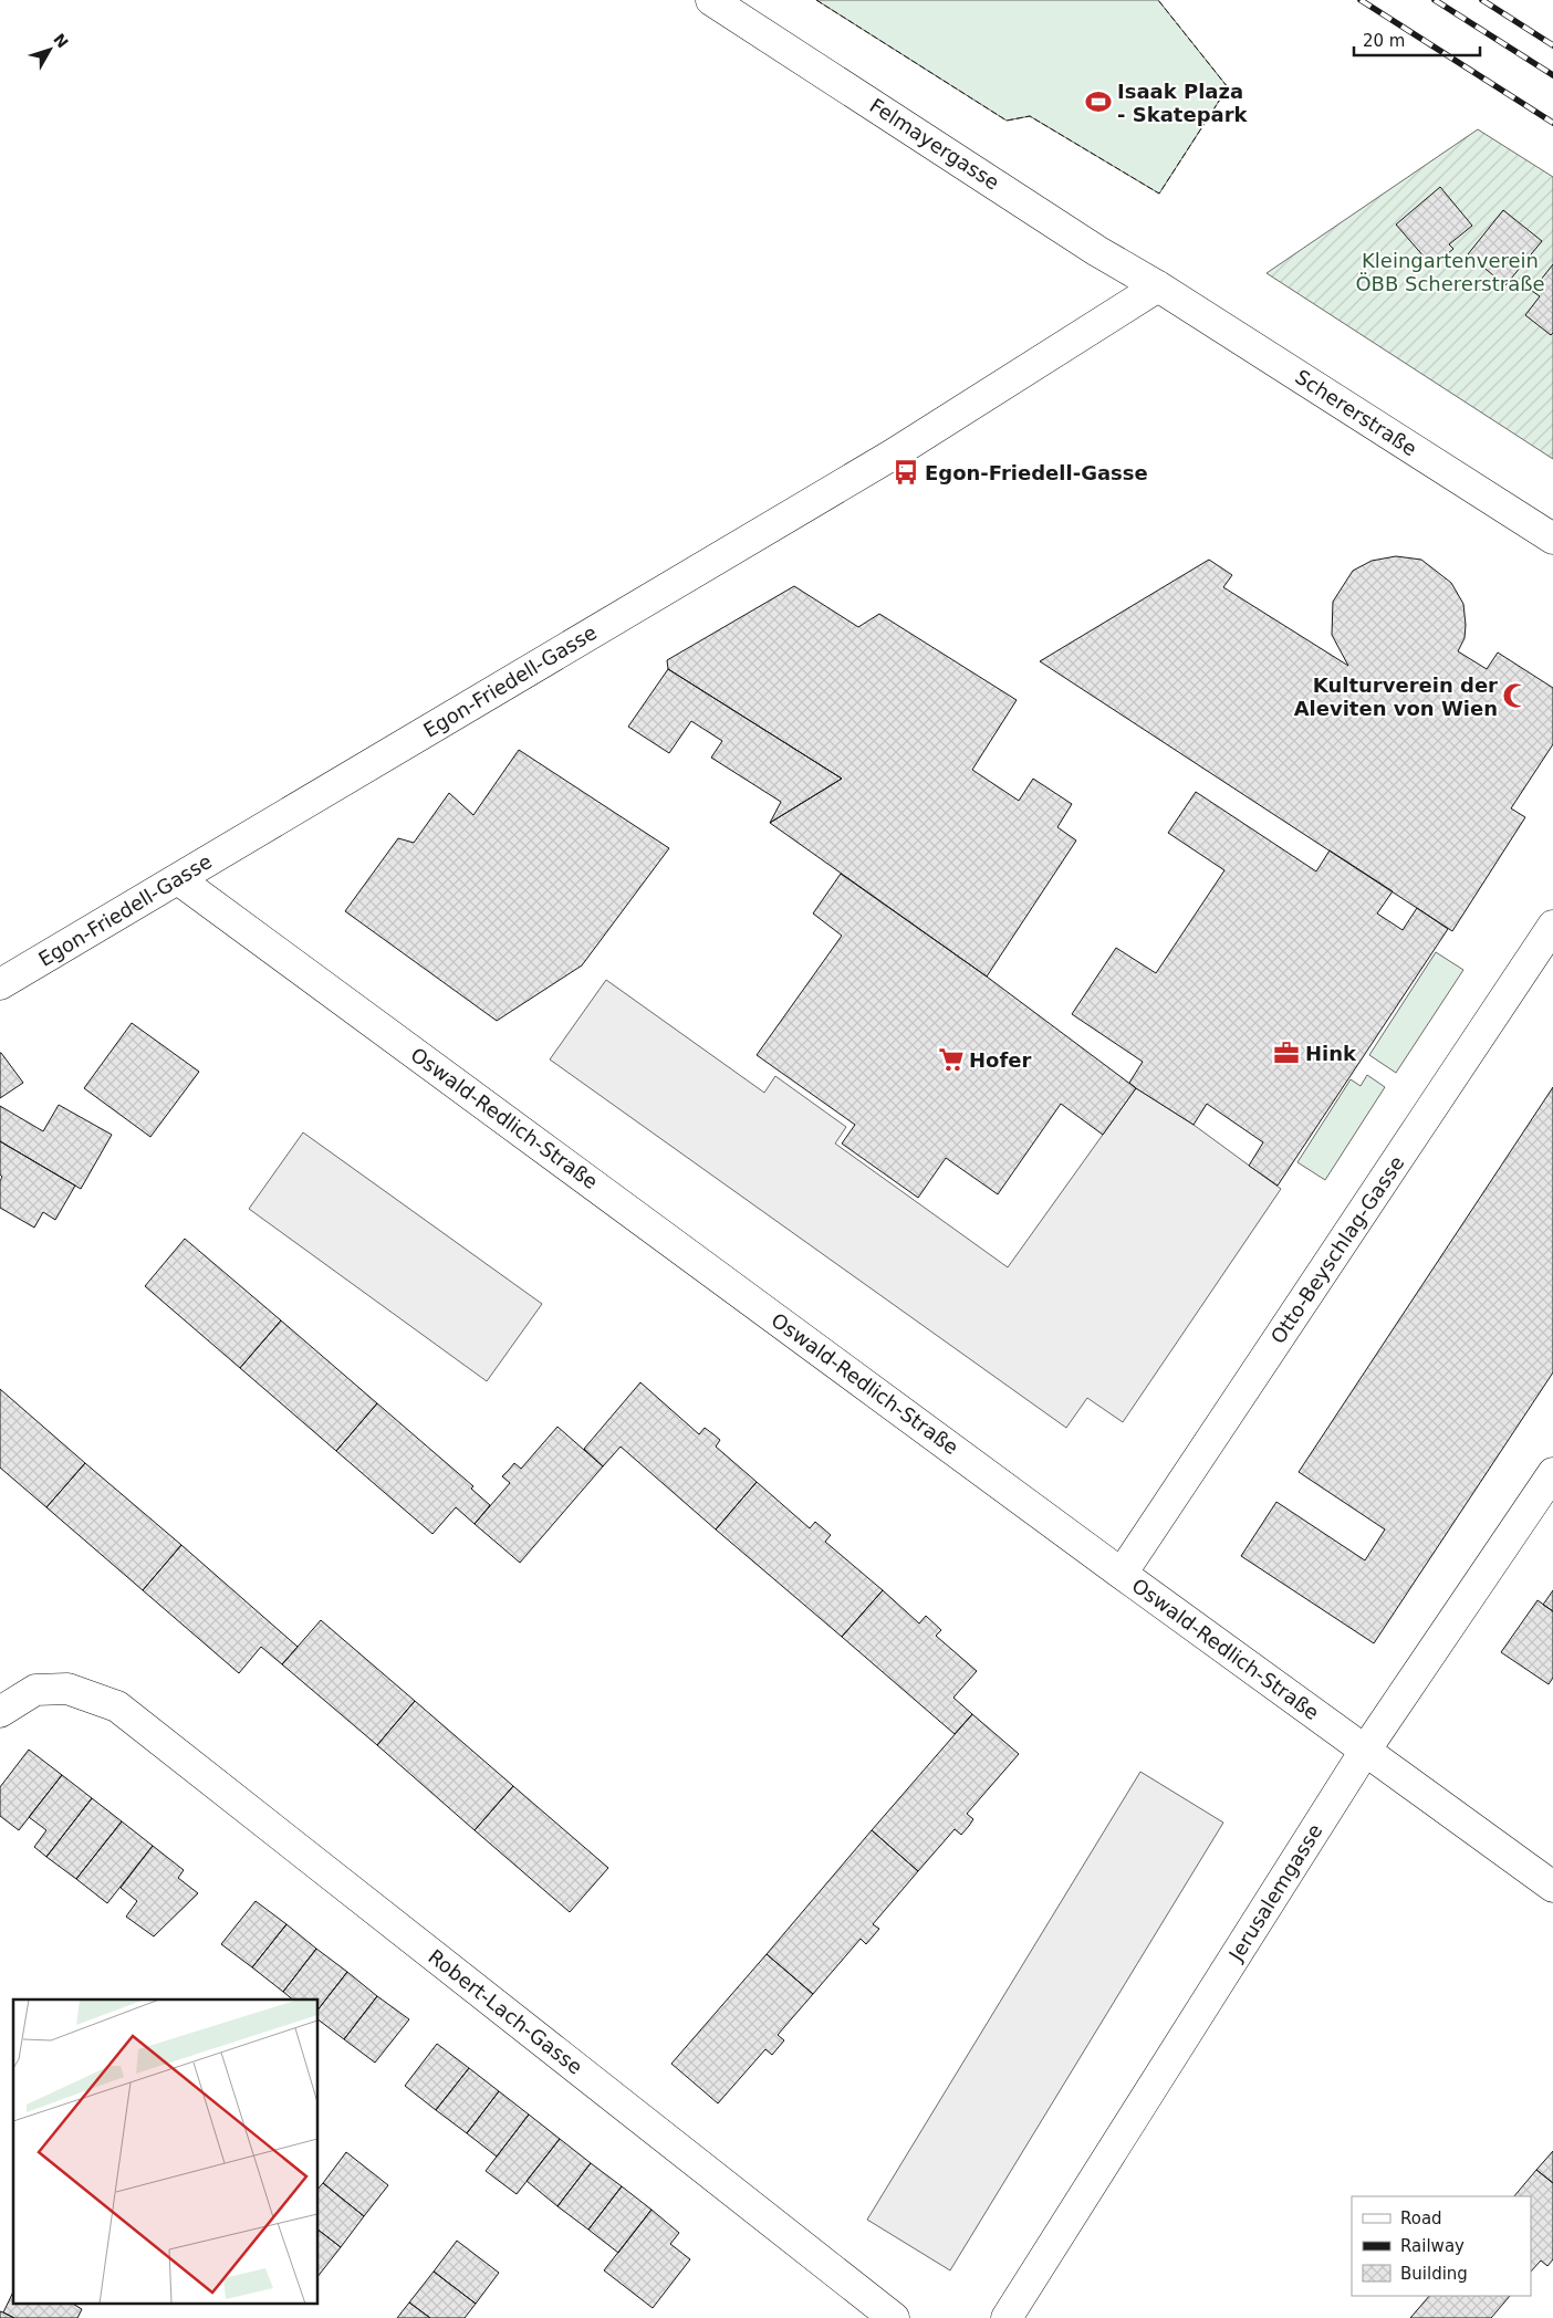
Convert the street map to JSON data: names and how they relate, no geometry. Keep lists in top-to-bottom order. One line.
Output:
{"streets":{"street":["Felmayergasse","Schererstraße","Egon-Friedell-Gasse","Oswald-Redlich-Straße","Otto-Beyschlag-Gasse","Jerusalemgasse","Robert-Lach-Gasse"]},"crossings":[["Felmayergasse","Schererstraße"],["Felmayergasse","Egon-Friedell-Gasse"],["Schererstraße","Egon-Friedell-Gasse"],["Egon-Friedell-Gasse","Oswald-Redlich-Straße"],["Oswald-Redlich-Straße","Otto-Beyschlag-Gasse"],["Oswald-Redlich-Straße","Jerusalemgasse"]],"parks":["Kleingartenverein ÖBB Schererstraße"],"places":{"sports":["Isaak Plaza - Skatepark"],"bus stop":["Egon-Friedell-Gasse"],"mosque":["Kulturverein der Aleviten von Wien"],"office":["Hink"],"supermarket":["Hofer"]},"legend":["Road","Railway","Building"],"scale_bar":"20 m","north":"top right"}
